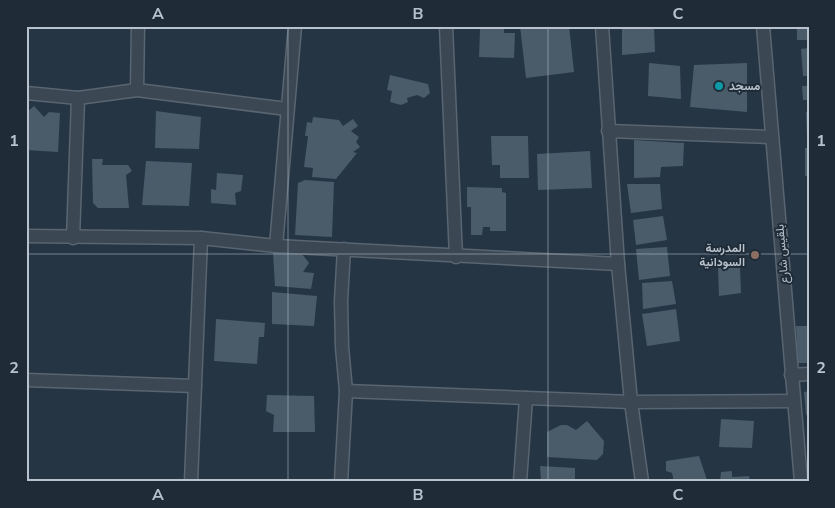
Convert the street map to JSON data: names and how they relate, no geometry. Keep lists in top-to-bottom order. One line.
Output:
{"streets":{"street":["بلقيس شارع"]},"places":["مسجد","المدرسة السودانية"],"grid":{"columns":["A","B","C"],"rows":["1","2"]}}
